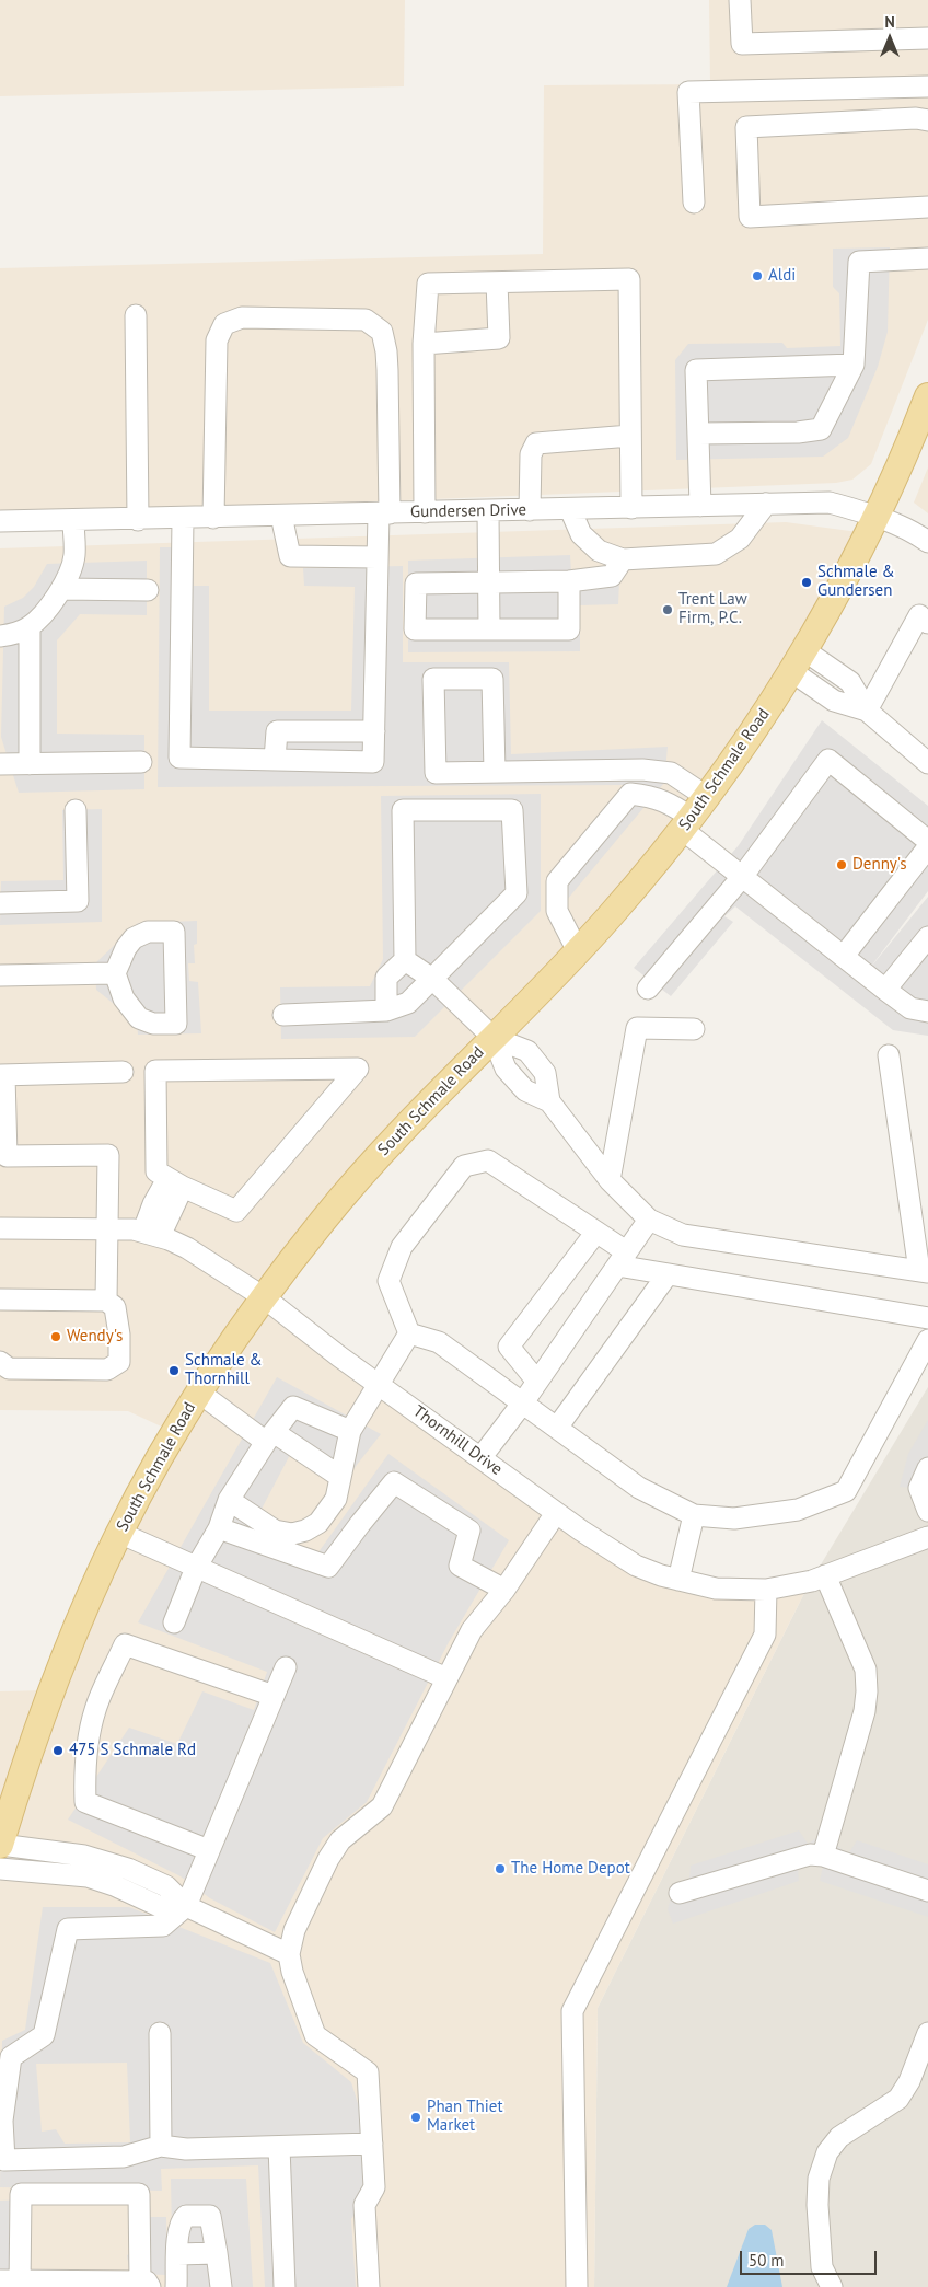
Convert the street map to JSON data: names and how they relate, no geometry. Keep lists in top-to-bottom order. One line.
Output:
{"streets":{"main road":["South Schmale Road"],"street":["Gundersen Drive","Thornhill Drive"]},"crossings":[["Gundersen Drive","South Schmale Road"],["South Schmale Road","Thornhill Drive"]],"places":["Aldi","Schmale & Gundersen","Trent Law Firm, P.C.","Denny's","Wendy's","Schmale & Thornhill","475 S Schmale Rd","The Home Depot","Phan Thiet Market"],"scale_bar":"50 m","north":"top"}
